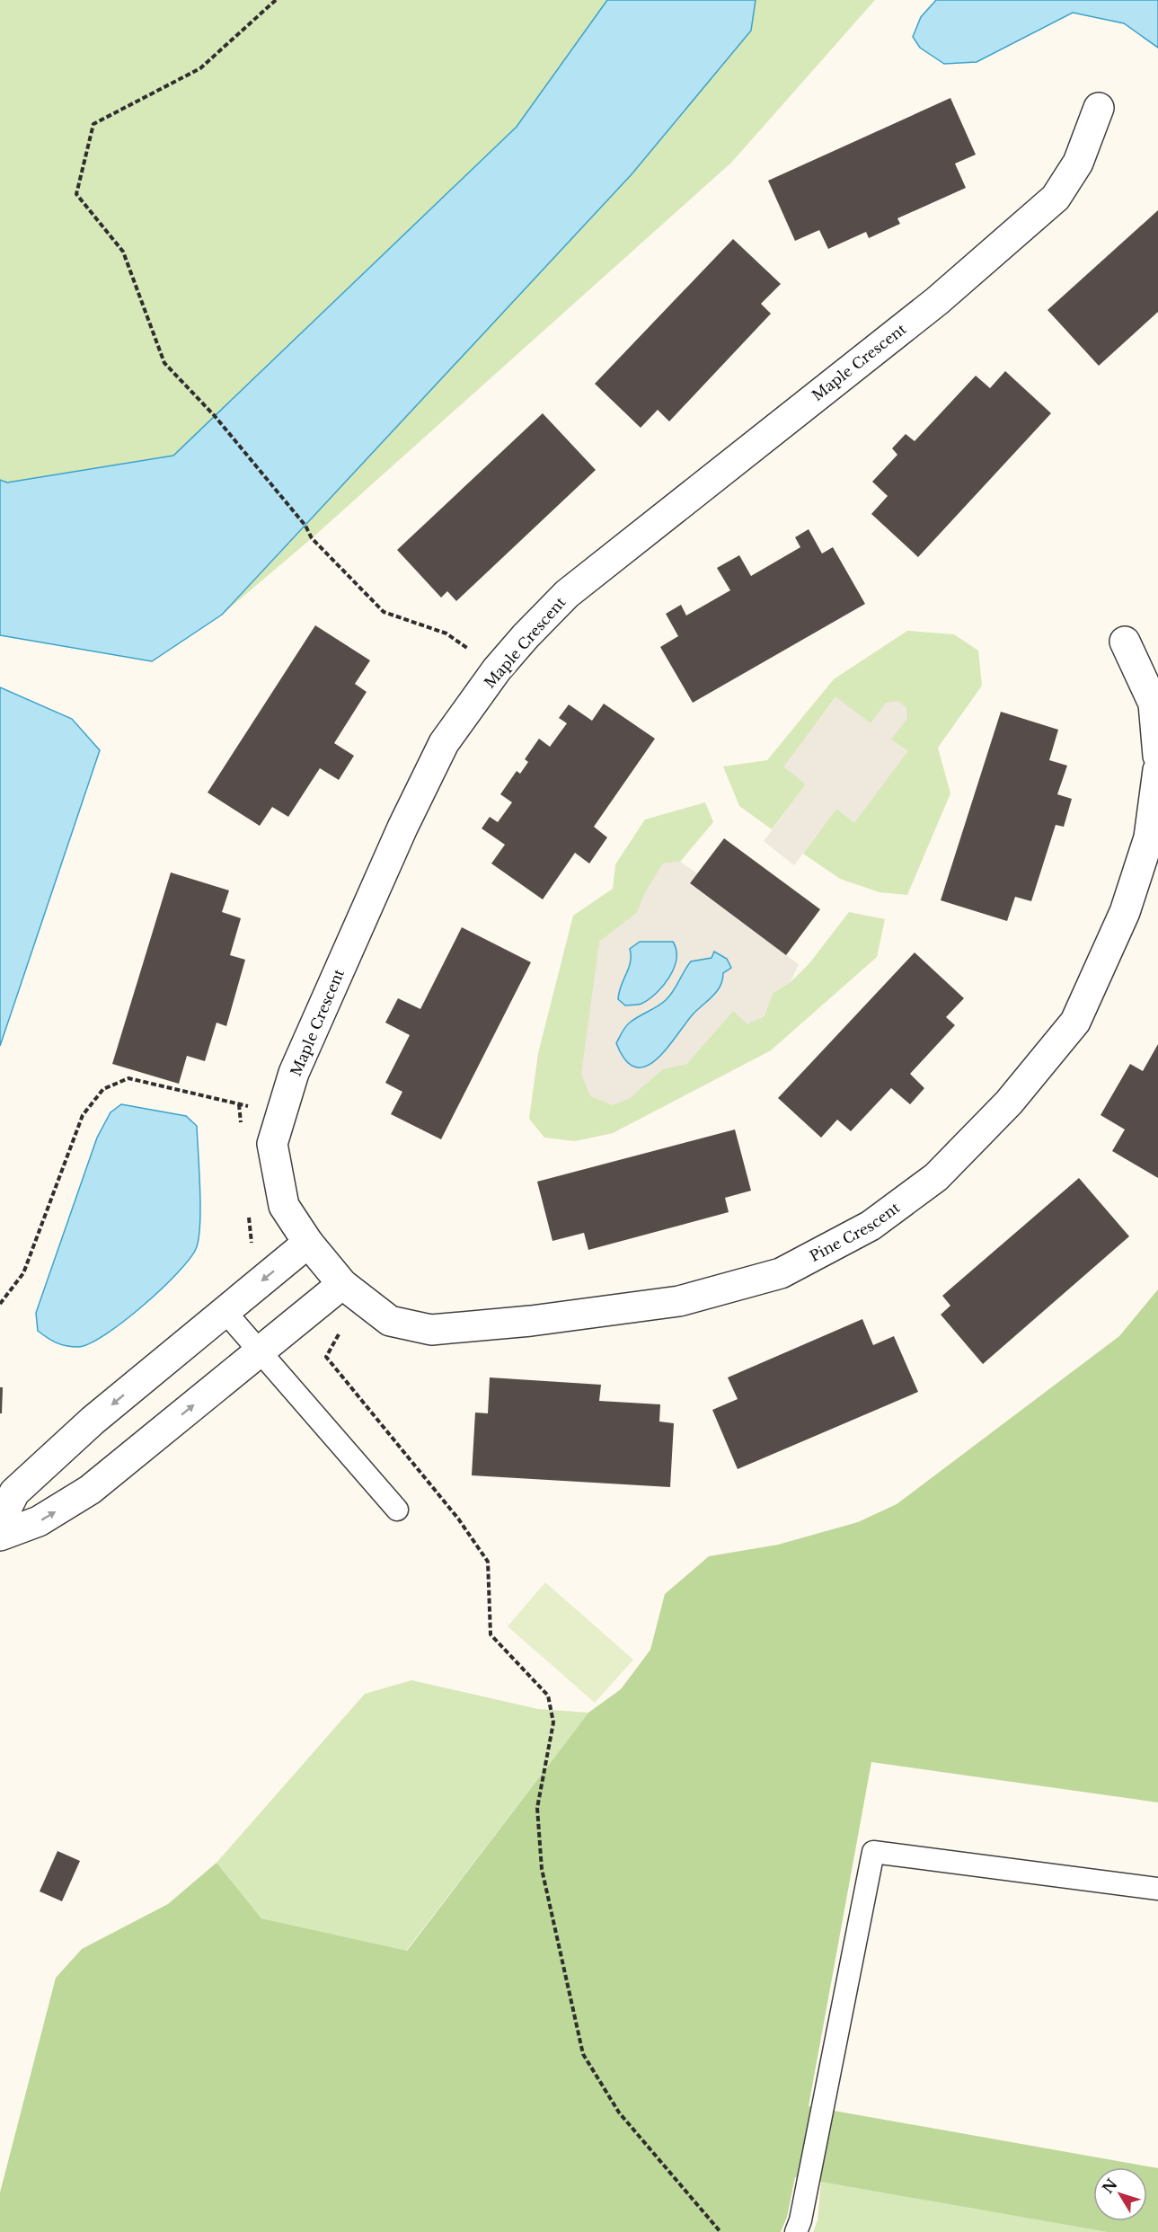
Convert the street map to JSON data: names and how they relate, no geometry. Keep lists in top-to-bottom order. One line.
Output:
{"streets":{"street":["Maple Crescent","Pine Crescent"]},"crossings":[["Maple Crescent","Pine Crescent"]],"north":"top left"}
